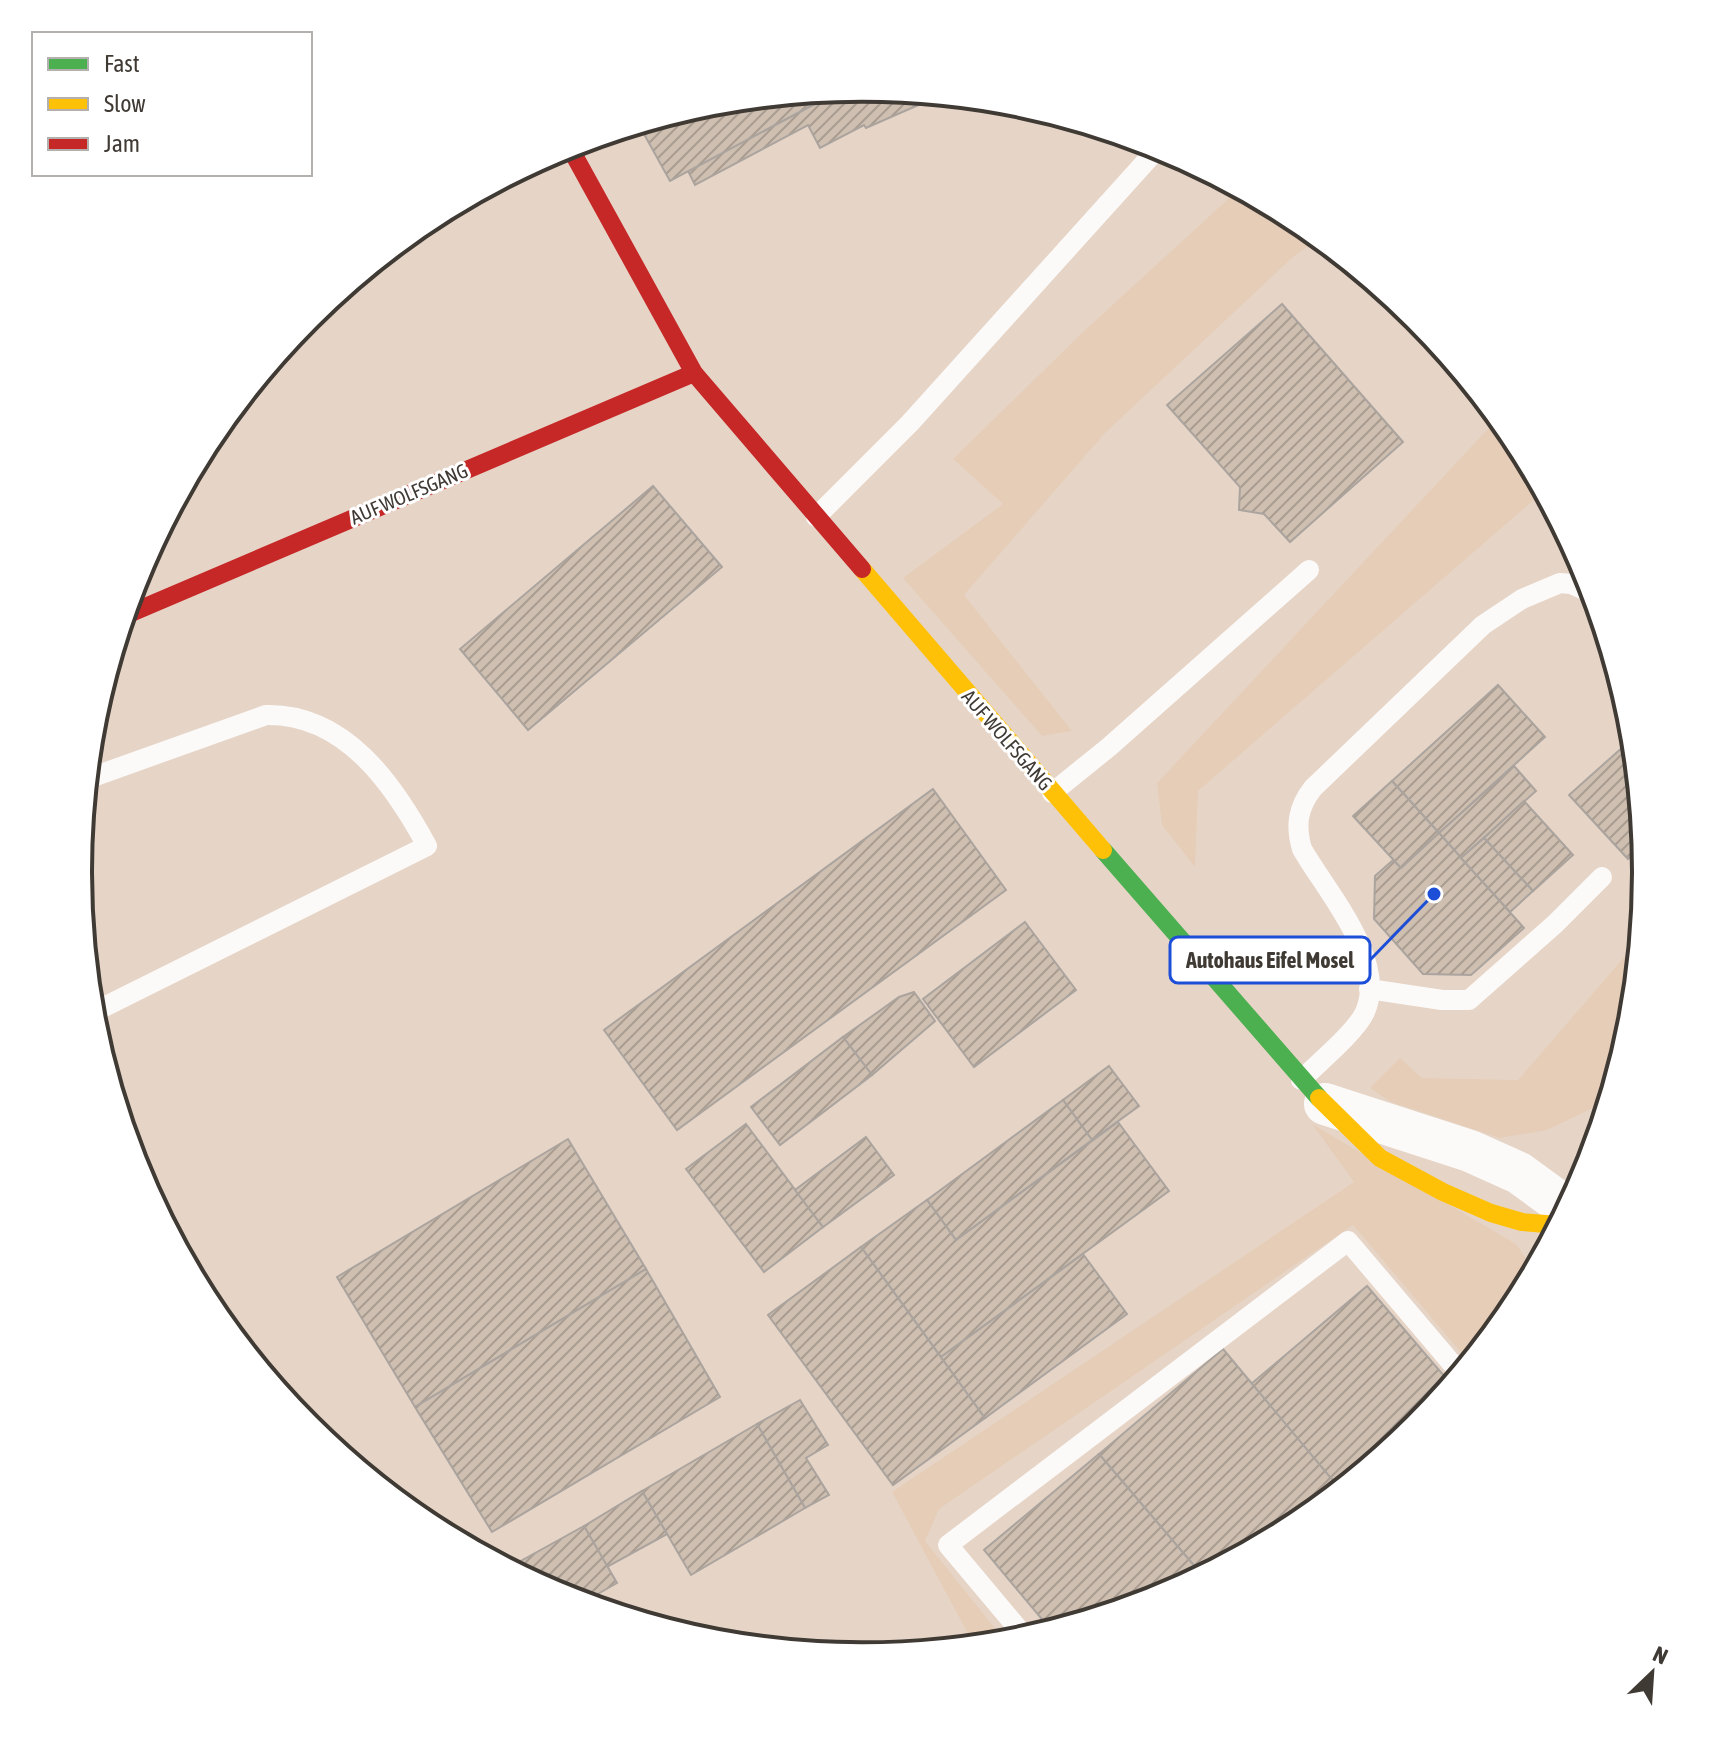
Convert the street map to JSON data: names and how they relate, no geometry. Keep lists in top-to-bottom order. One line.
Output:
{"streets":{"main road":["AUF WOLFSGANG"]},"places":["Autohaus Eifel Mosel"],"legend":["Fast","Slow","Jam"],"north":"top right"}
